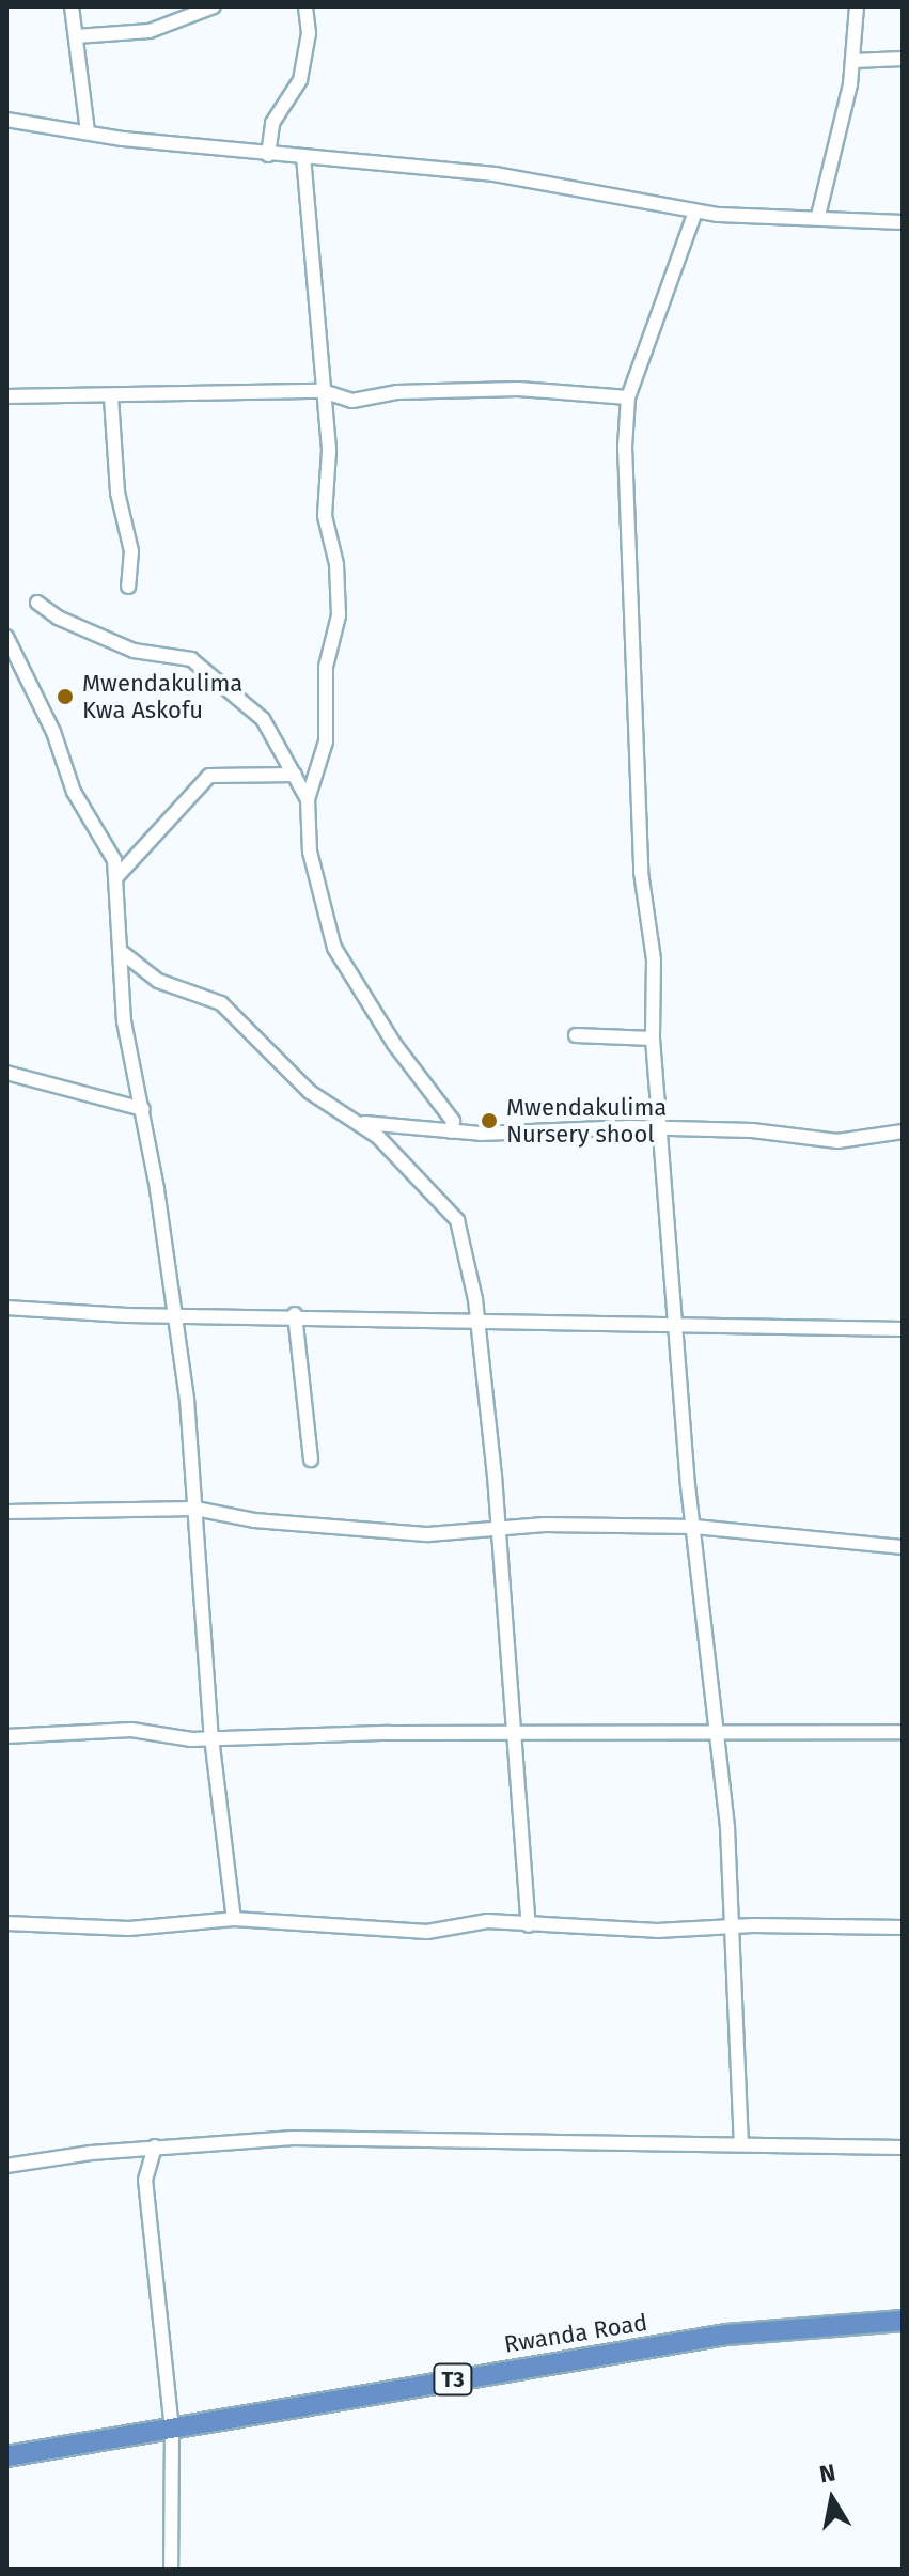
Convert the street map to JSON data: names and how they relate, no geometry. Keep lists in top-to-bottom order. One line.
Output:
{"streets":{"highway":["Rwanda Road","T3"]},"places":["Mwendakulima Kwa Askofu","Mwendakulima Nursery shool"],"north":"top"}
